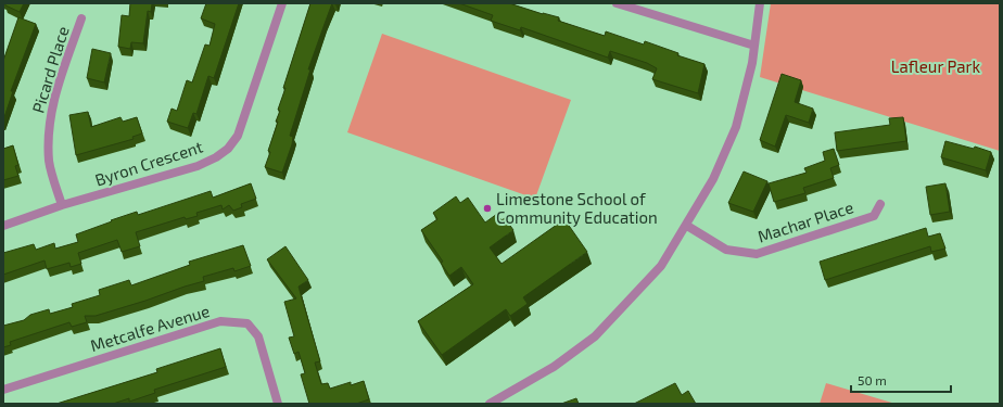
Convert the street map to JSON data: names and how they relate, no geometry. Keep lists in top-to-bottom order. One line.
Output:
{"streets":{"street":["Picard Place","Byron Crescent","Machar Place","Metcalfe Avenue"]},"crossings":[["Picard Place","Byron Crescent"]],"parks":["Lafleur Park"],"places":["Limestone School of Community Education"],"scale_bar":"50 m"}
